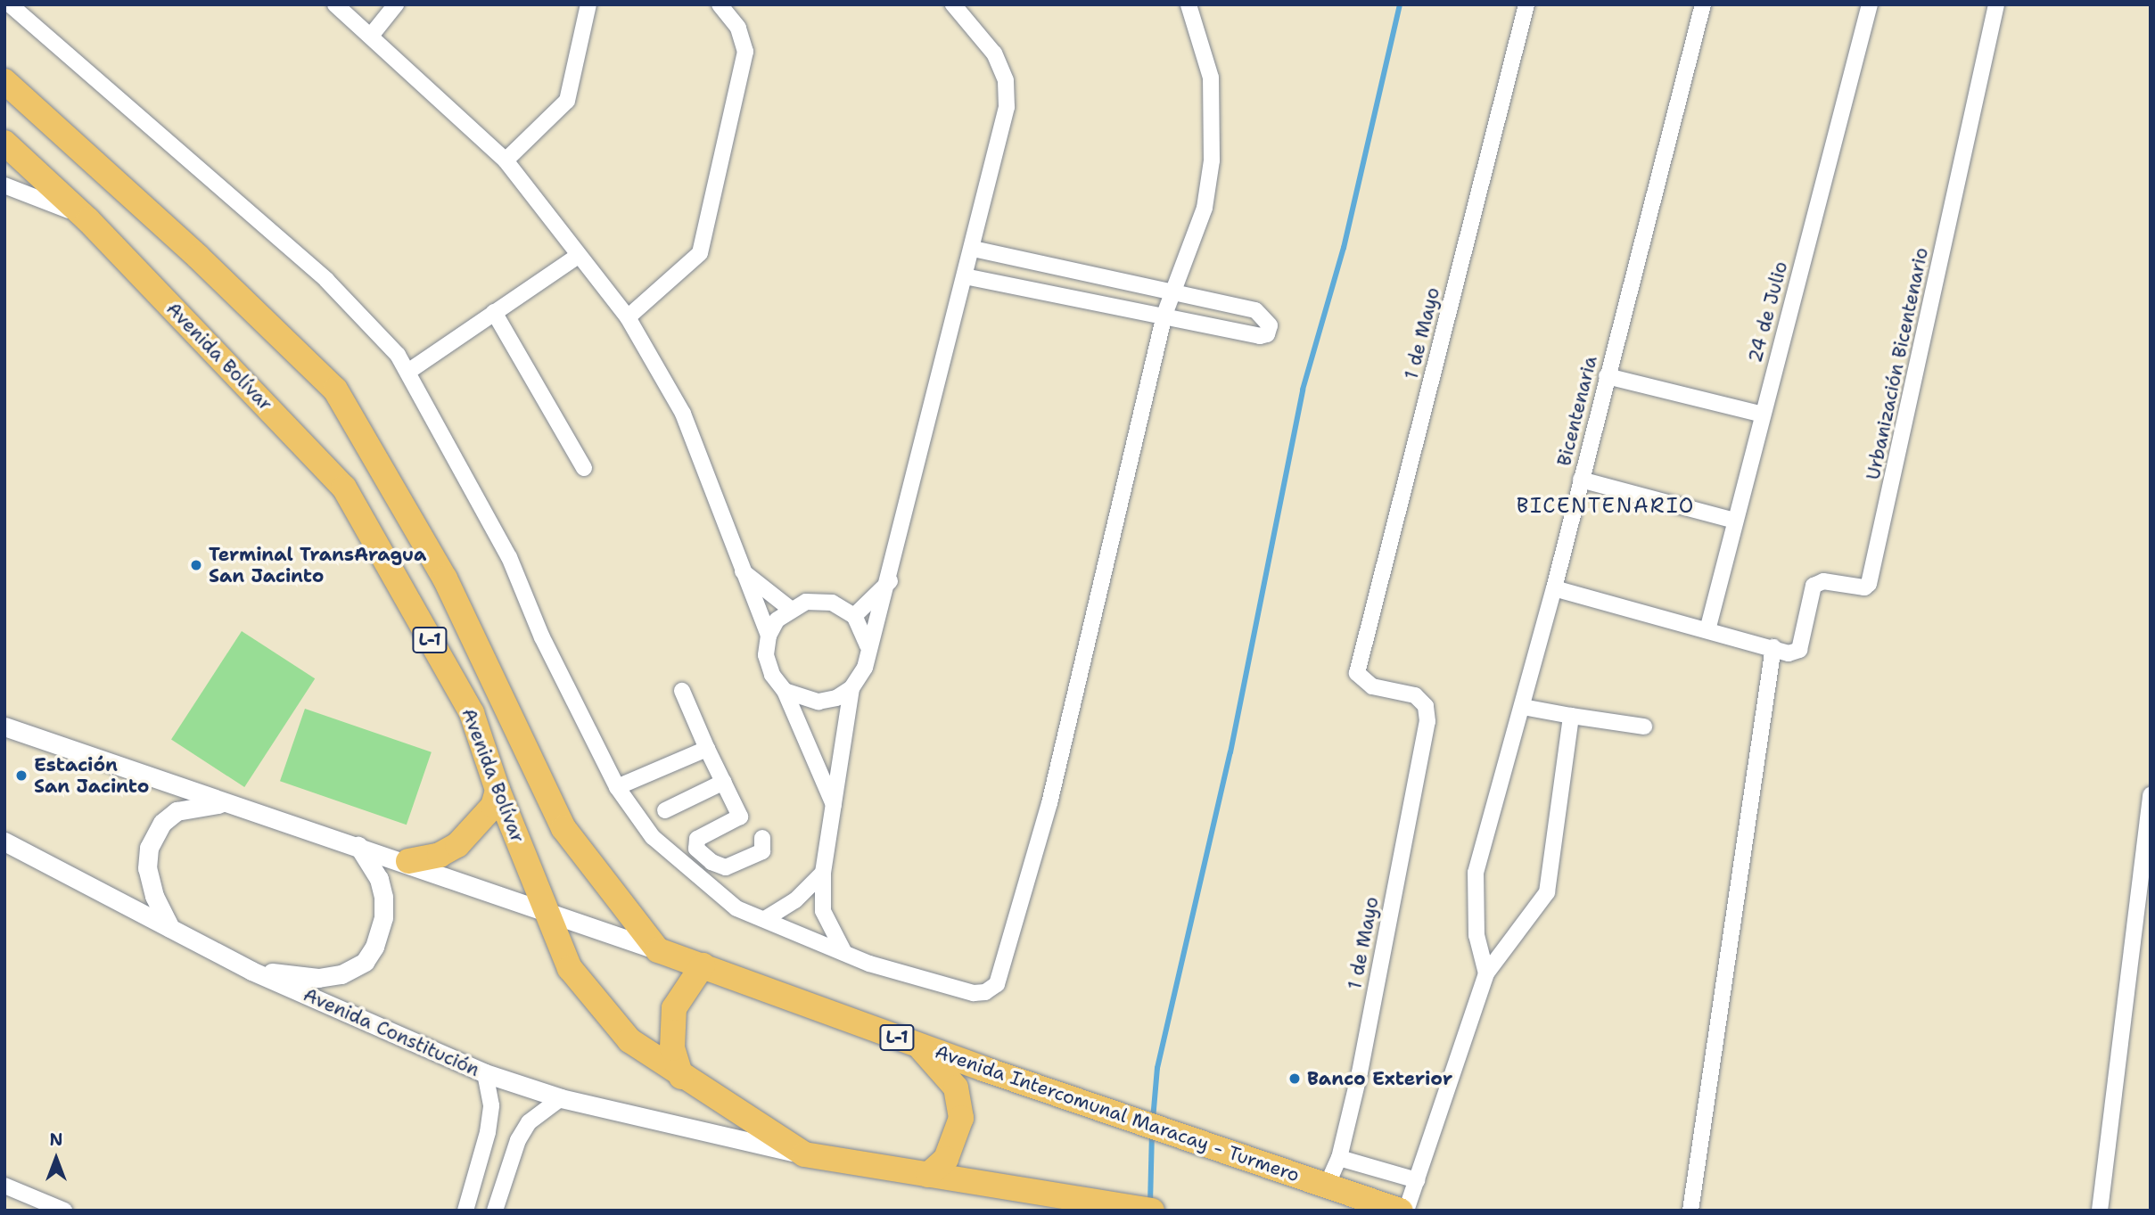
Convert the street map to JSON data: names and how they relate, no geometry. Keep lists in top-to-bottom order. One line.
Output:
{"streets":{"main road":["Avenida Bolívar","L-1","Avenida Intercomunal Maracay - Turmero"],"street":["24 de Julio","1 de Mayo","Urbanización Bicentenario","Bicentenaria","Avenida Constitución"]},"crossings":[["1 de Mayo","Avenida Intercomunal Maracay - Turmero"],["Avenida Bolívar","L-1"],["Avenida Bolívar","Avenida Constitución"],["Avenida Bolívar","Avenida Intercomunal Maracay - Turmero"],["L-1","Avenida Constitución"]],"districts":["BICENTENARIO"],"places":["Terminal TransAragua San Jacinto","Estación San Jacinto","Banco Exterior"],"north":"top"}
